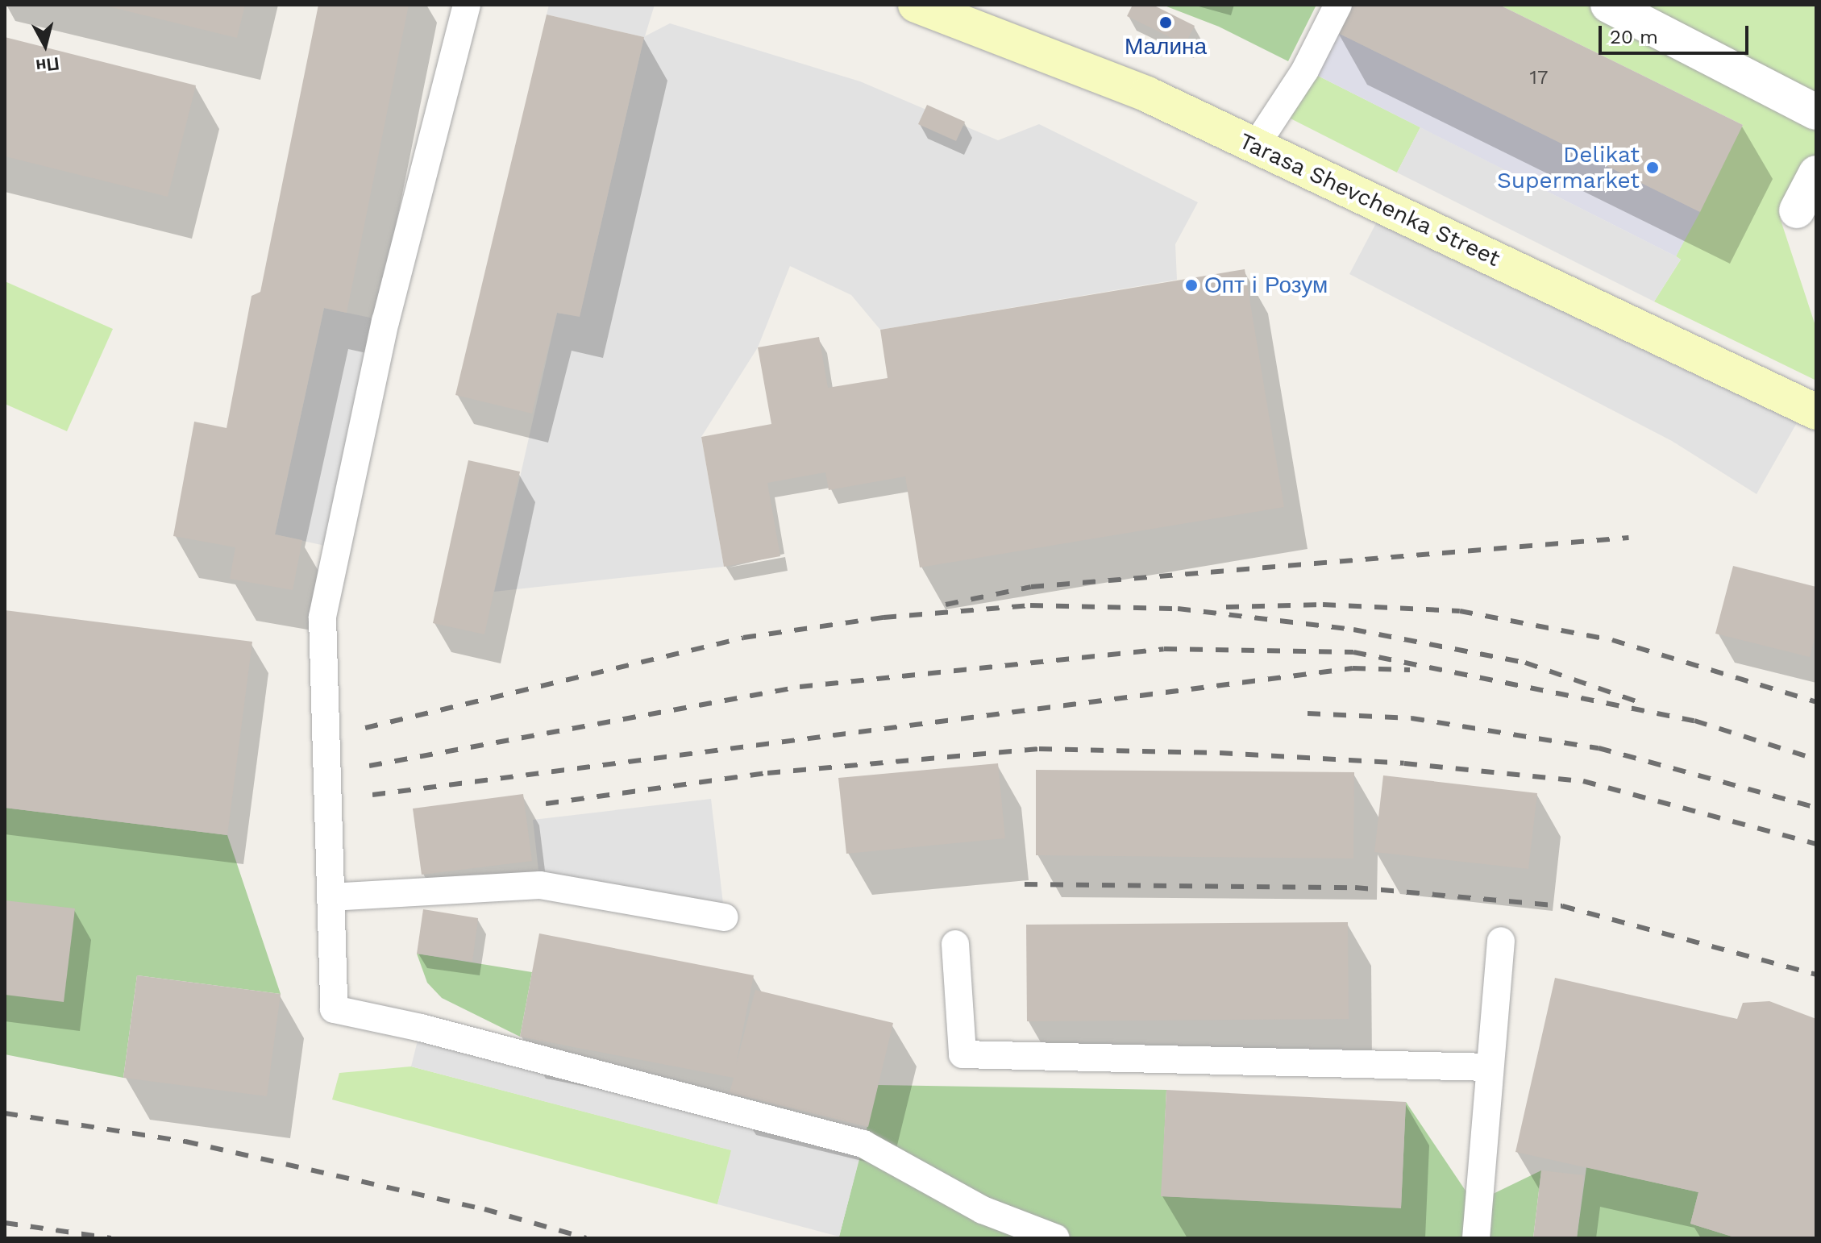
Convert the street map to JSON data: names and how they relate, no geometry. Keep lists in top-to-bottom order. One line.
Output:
{"streets":{"main road":["Tarasa Shevchenka Street"]},"places":["Малина","Delikat Supermarket","Опт і Розум"],"house_numbers":["17"],"scale_bar":"20 m","north":"bottom"}
